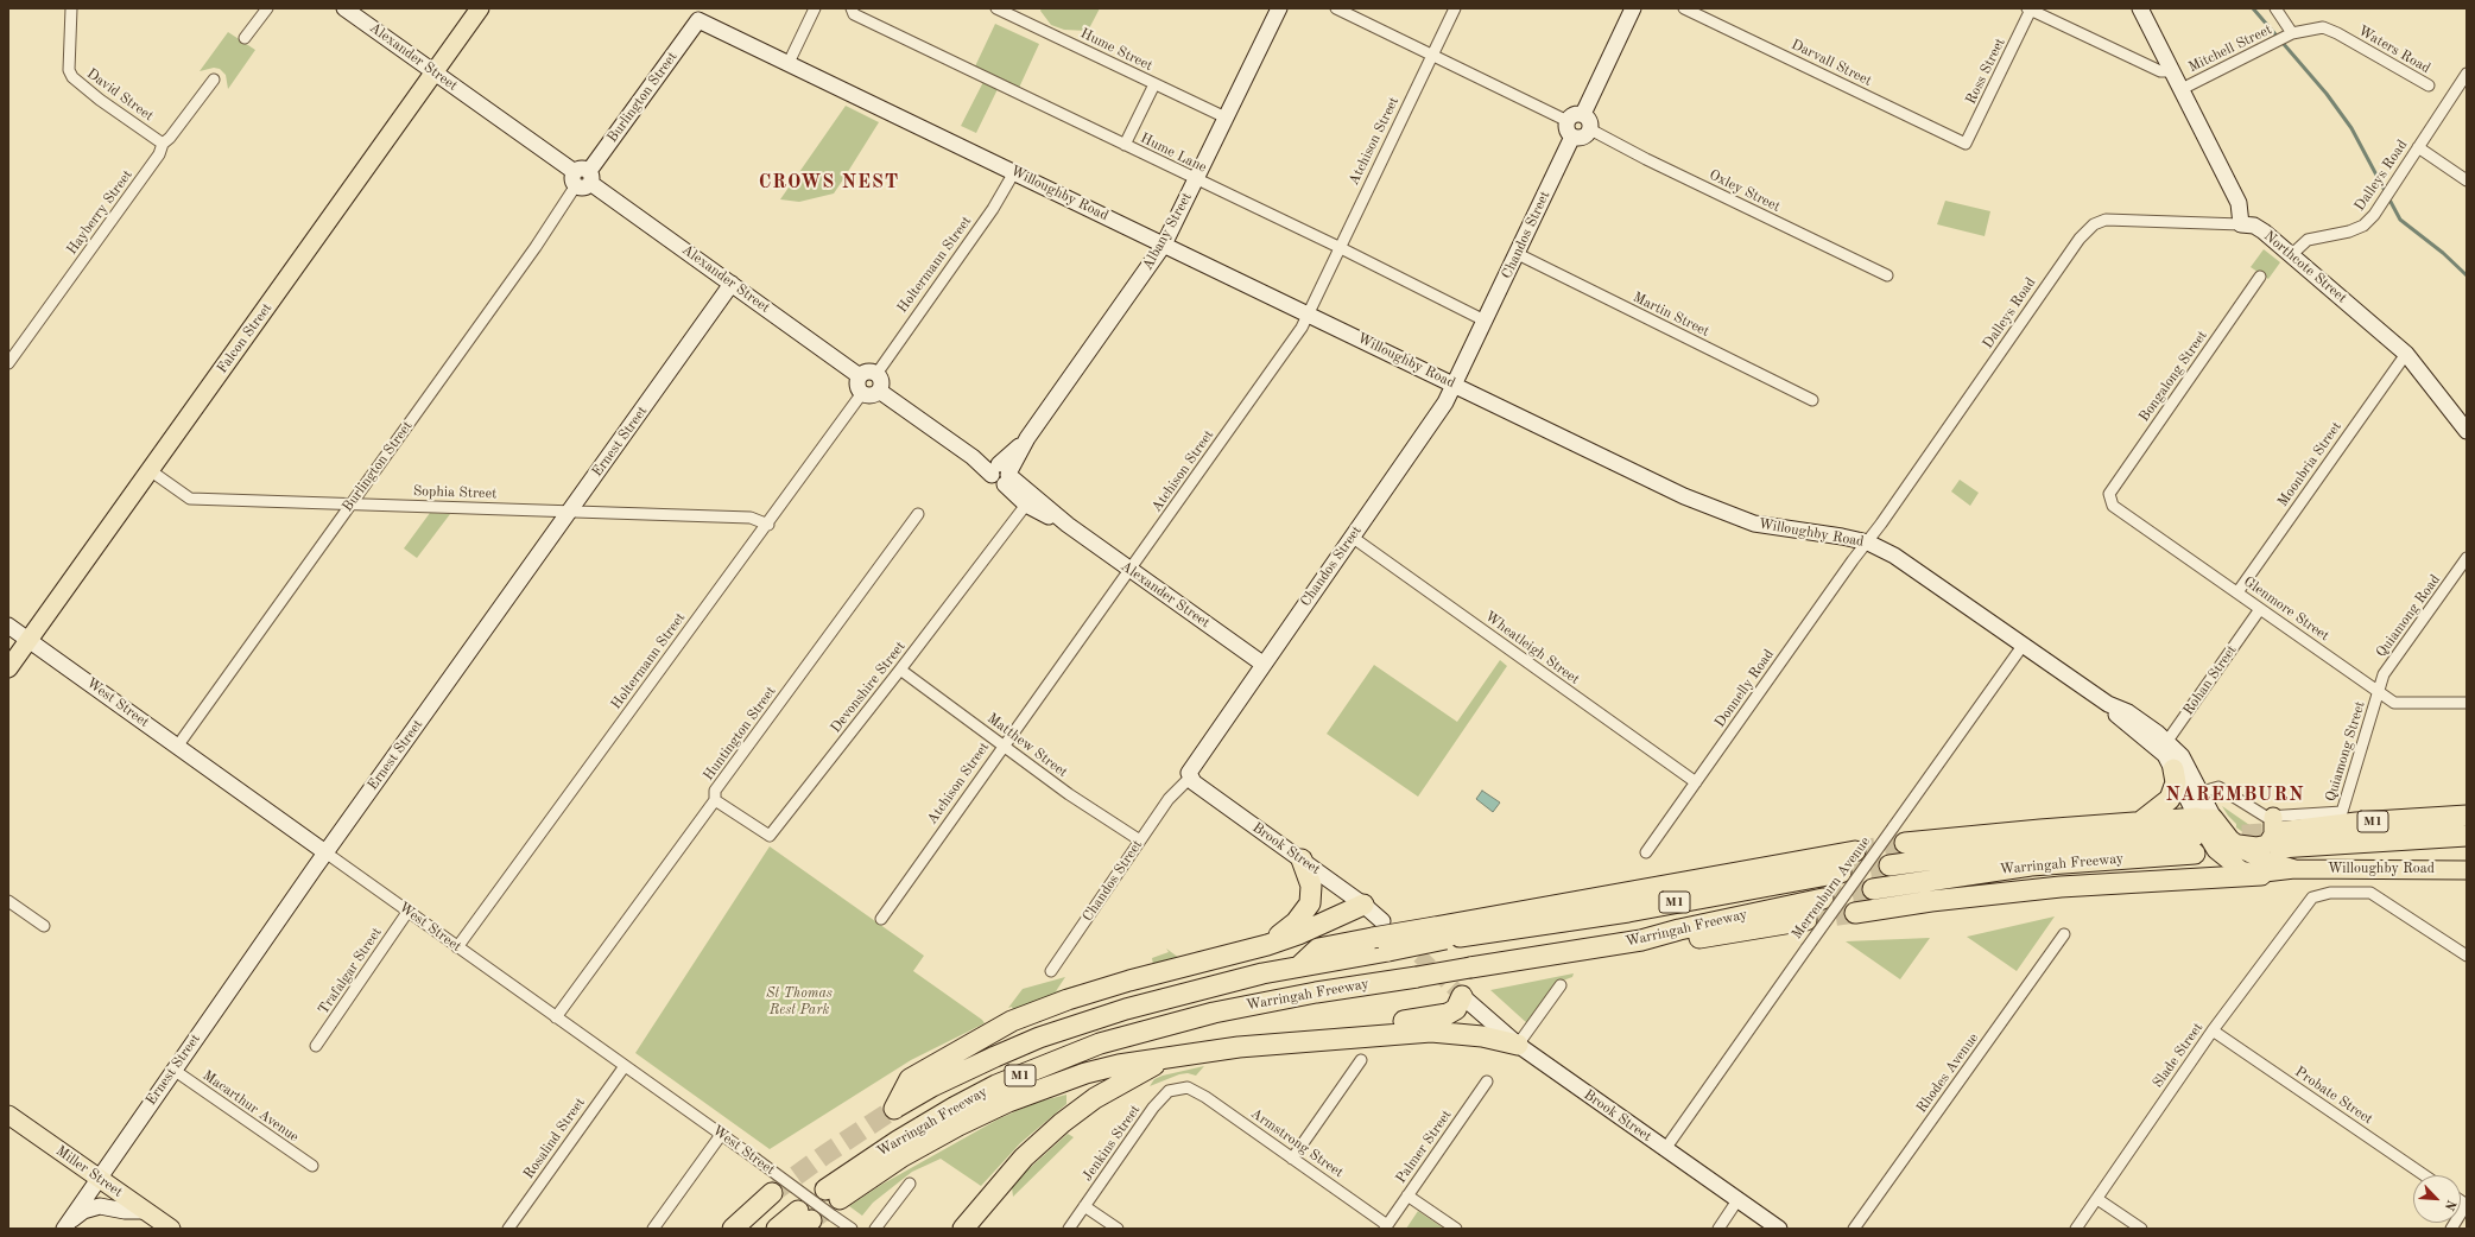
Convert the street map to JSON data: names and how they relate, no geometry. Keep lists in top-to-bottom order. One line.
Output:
{"streets":{"highway":["M1","Warringah Freeway"],"main road":["Willoughby Road","Falcon Street","Miller Street"],"street":["Mitchell Street","Hume Street","Waters Road","Alexander Street","Darvall Street","Ross Street","David Street","Burlington Street","Atchison Street","Hume Lane","Dalleys Road","Oxley Street","Hayberry Street","Albany Street","Chandos Street","Holtermann Street","Northcote Street","Martin Street","Bongalong Street","Ernest Street","Moonbria Street","Sophia Street","Glenmore Street","Quiamong Road","Wheatleigh Street","Rohan Street","Devonshire Street","Donnelly Road","West Street","Huntington Street","Matthew Street","Quiamong Street","Brook Street","Merrenburn Avenue","Trafalgar Street","Slade Street","Rhodes Avenue","Probate Street","Macarthur Avenue","Rosalind Street","Jenkins Street","Armstrong Street","Palmer Street"]},"crossings":[["Mitchell Street","Waters Road"],["Mitchell Street","Ross Street"],["Hume Street","Albany Street"],["Alexander Street","Burlington Street"],["Alexander Street","Atchison Street"],["Alexander Street","Albany Street"],["Alexander Street","Chandos Street"],["Alexander Street","Holtermann Street"],["Alexander Street","Falcon Street"],["Alexander Street","Ernest Street"],["Alexander Street","Devonshire Street"],["Darvall Street","Ross Street"],["David Street","Hayberry Street"],["Burlington Street","Willoughby Road"],["Burlington Street","Sophia Street"],["Burlington Street","West Street"],["Atchison Street","Hume Lane"],["Atchison Street","Willoughby Road"],["Atchison Street","Matthew Street"],["Hume Lane","Albany Street"],["Hume Lane","Chandos Street"],["Dalleys Road","Willoughby Road"],["Dalleys Road","Northcote Street"],["Dalleys Road","Donnelly Road"],["Oxley Street","Chandos Street"],["Willoughby Road","Albany Street"],["Willoughby Road","Chandos Street"],["Willoughby Road","Holtermann Street"],["Willoughby Road","Rohan Street"],["Willoughby Road","Donnelly Road"],["Willoughby Road","Quiamong Street"],["Willoughby Road","Warringah Freeway"],["Willoughby Road","Merrenburn Avenue"],["Chandos Street","Martin Street"],["Chandos Street","Wheatleigh Street"],["Chandos Street","Matthew Street"],["Chandos Street","Brook Street"],["Holtermann Street","Sophia Street"],["Holtermann Street","West Street"],["Northcote Street","Moonbria Street"],["Falcon Street","Sophia Street"],["Falcon Street","West Street"],["Bongalong Street","Glenmore Street"],["Ernest Street","Sophia Street"],["Ernest Street","West Street"],["Ernest Street","Macarthur Avenue"],["Ernest Street","Miller Street"],["Moonbria Street","Glenmore Street"],["Glenmore Street","Quiamong Road"],["Glenmore Street","Rohan Street"],["Glenmore Street","Quiamong Street"],["Quiamong Road","Quiamong Street"],["Wheatleigh Street","Donnelly Road"],["Devonshire Street","Huntington Street"],["Devonshire Street","Matthew Street"],["West Street","Huntington Street"],["West Street","Warringah Freeway"],["West Street","Trafalgar Street"],["West Street","Rosalind Street"],["Quiamong Street","M1"],["Brook Street","Merrenburn Avenue"],["Slade Street","Probate Street"],["Jenkins Street","Armstrong Street"],["Armstrong Street","Palmer Street"]],"districts":["CROWS NEST","NAREMBURN"],"parks":["St Thomas Rest Park"],"north":"bottom right"}
